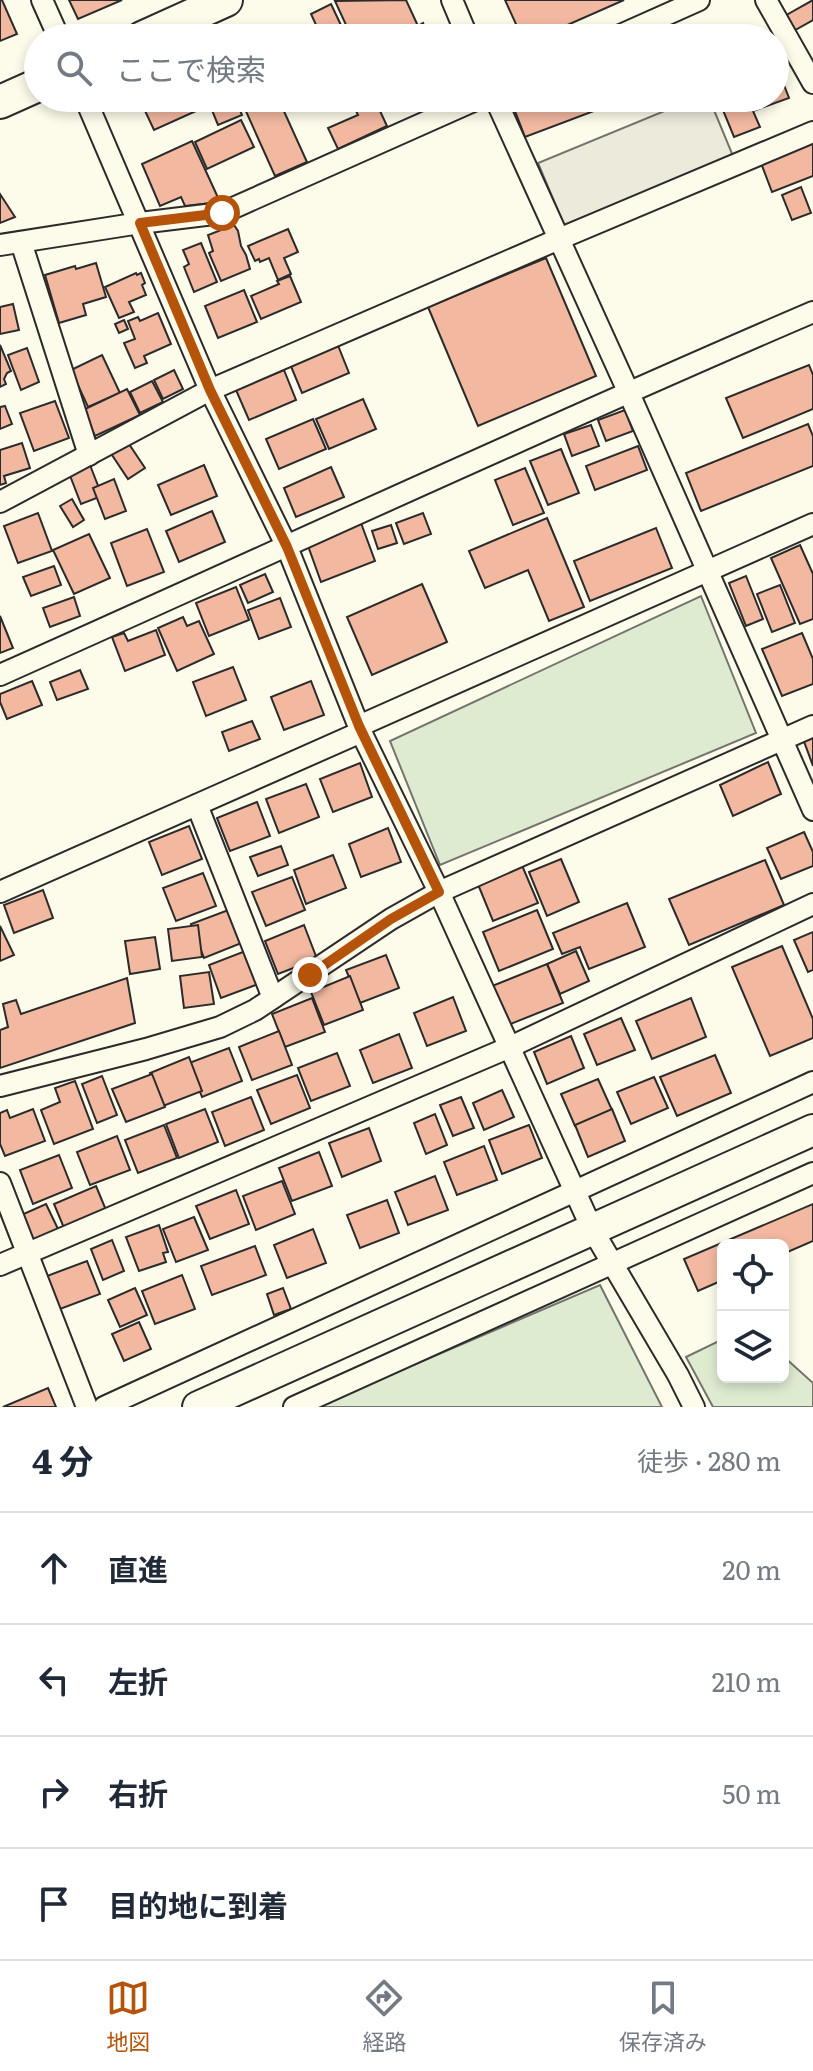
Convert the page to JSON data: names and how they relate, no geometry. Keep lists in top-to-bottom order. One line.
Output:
{"page":{"search":"ここで検索","heading":["4 分","徒歩 · 280 m"],"list":[["直進","20 m"],["左折","210 m"],["右折","50 m"],"目的地に到着"],"nav":["地図","経路","保存済み"]}}
